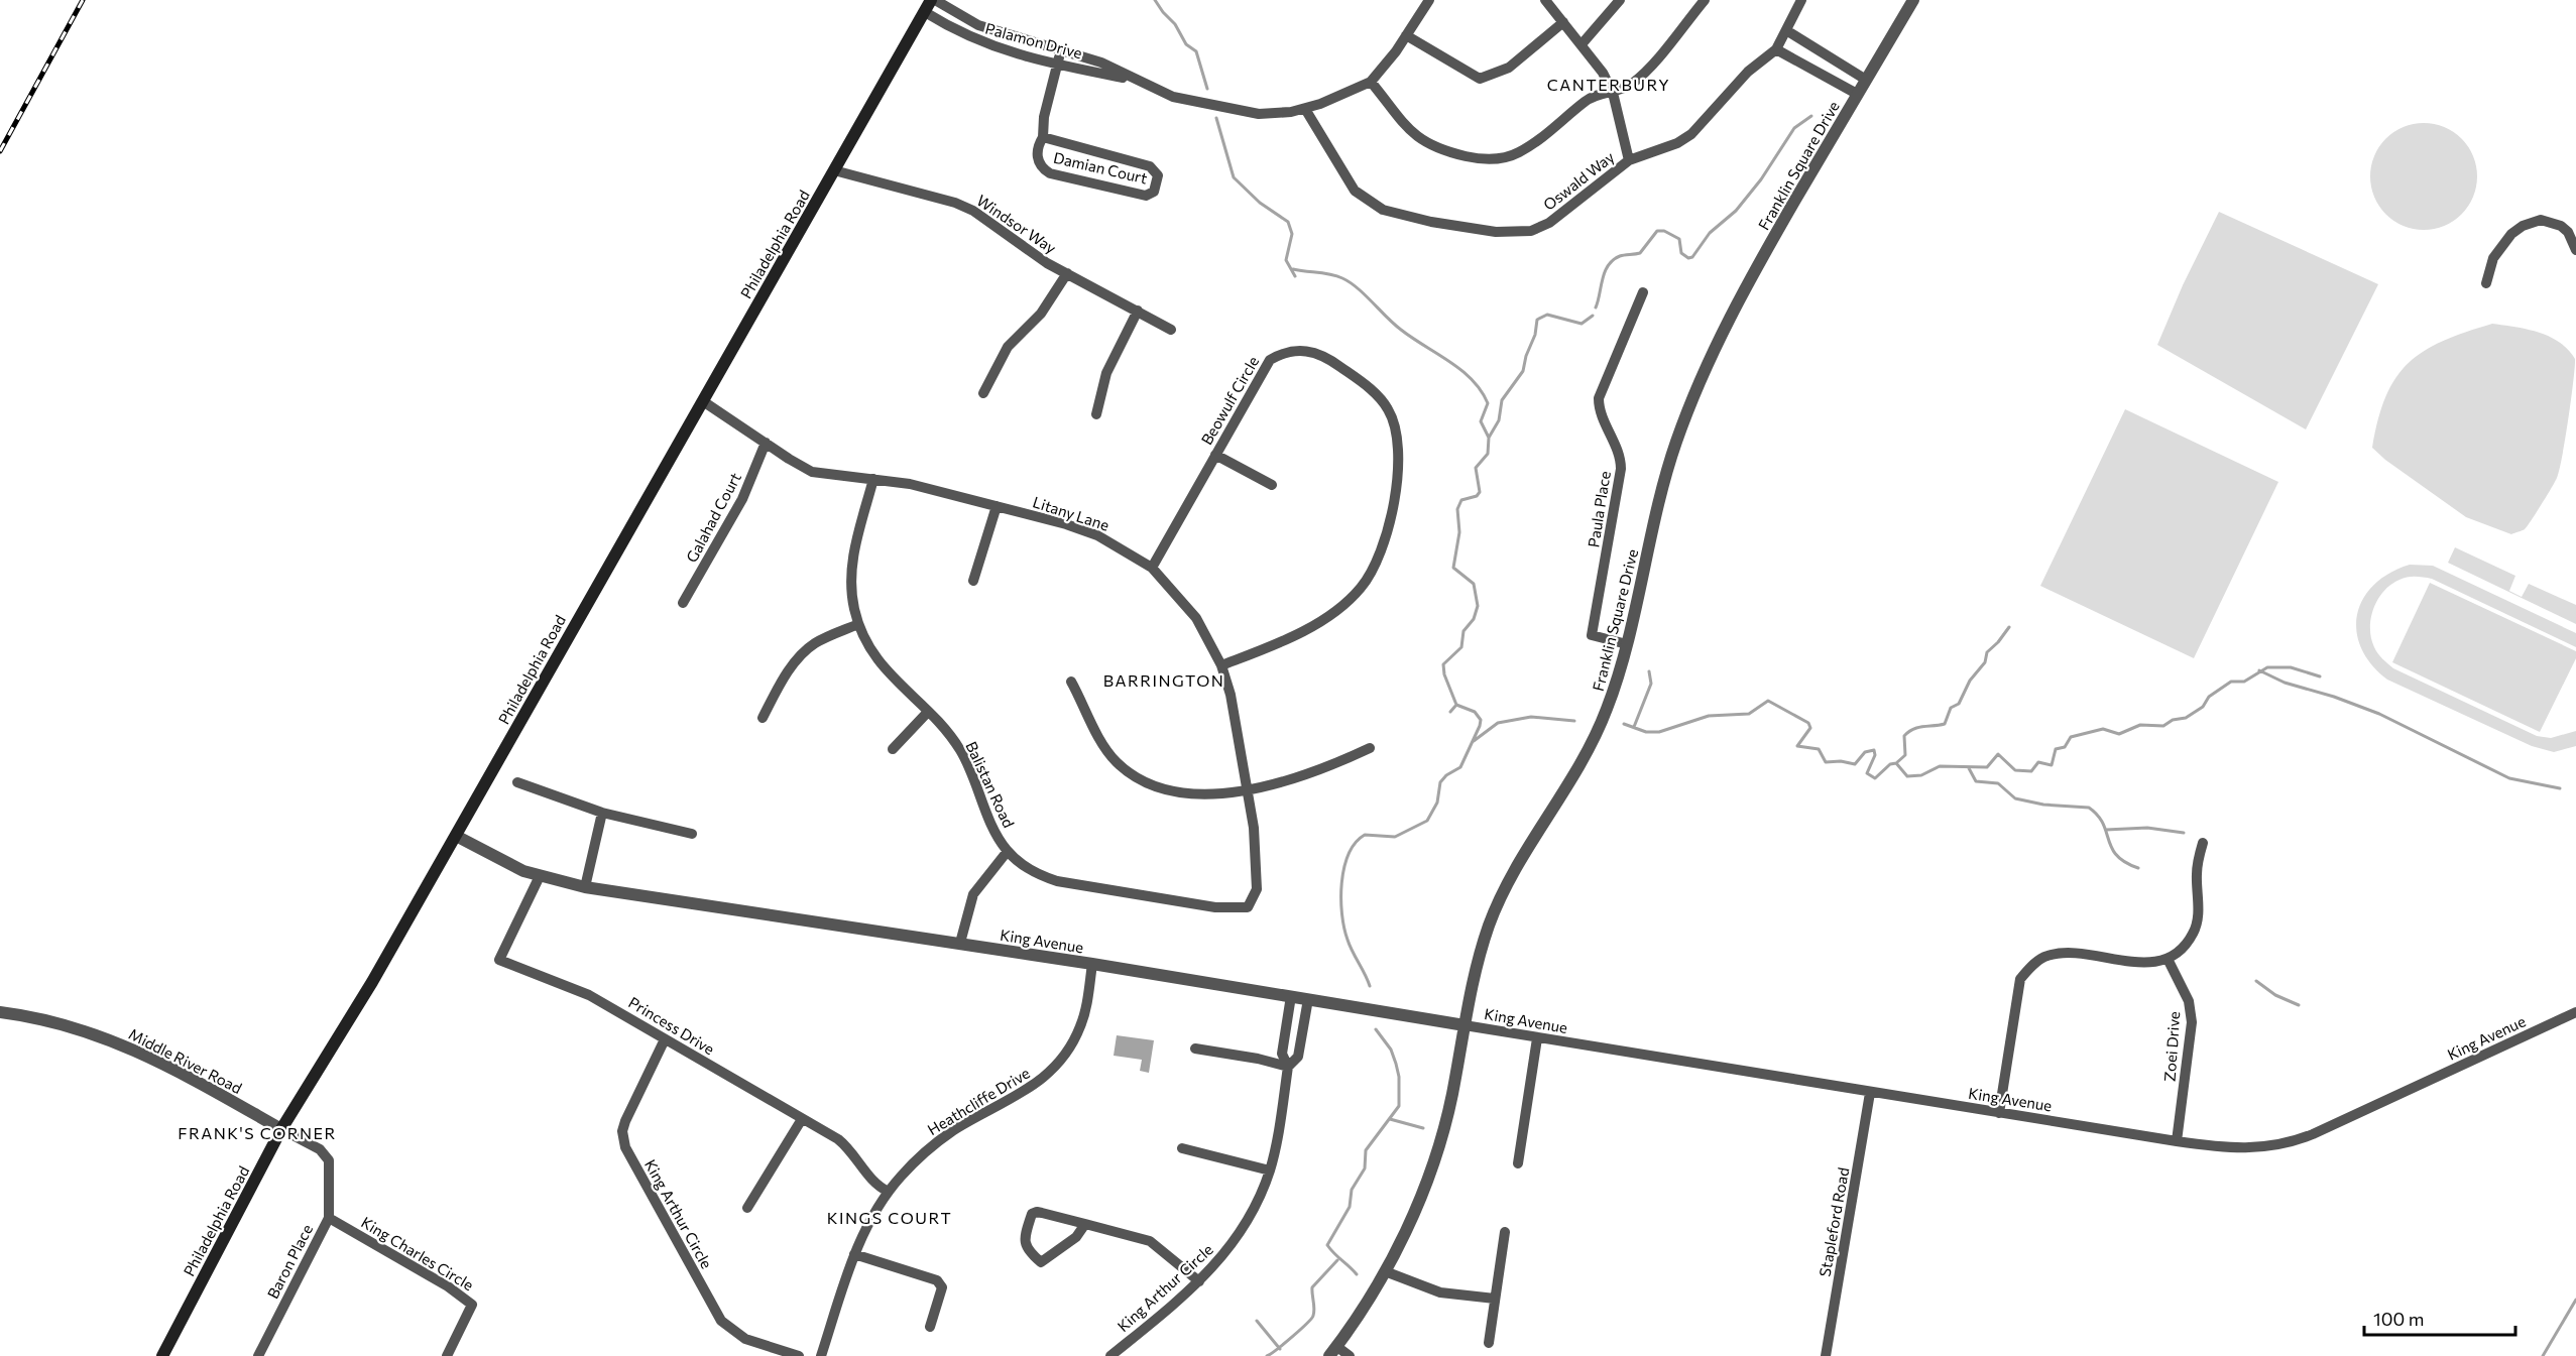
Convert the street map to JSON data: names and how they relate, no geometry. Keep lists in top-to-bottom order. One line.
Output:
{"streets":{"main road":["Philadelphia Road"],"street":["Palamon Drive","Franklin Square Drive","Damian Court","Oswald Way","Windsor Way","Beowulf Circle","Paula Place","Litany Lane","Galahad Court","Balistan Road","King Avenue","Princess Drive","Zoei Drive","Middle River Road","Heathcliffe Drive","King Arthur Circle","Stapleford Road","King Charles Circle","Baron Place"]},"crossings":[["Palamon Drive","Damian Court"],["Palamon Drive","Oswald Way"],["Palamon Drive","Philadelphia Road"],["Franklin Square Drive","Paula Place"],["Franklin Square Drive","King Avenue"],["Windsor Way","Philadelphia Road"],["Philadelphia Road","Litany Lane"],["Philadelphia Road","King Avenue"],["Philadelphia Road","Middle River Road"],["Philadelphia Road","Baron Place"],["Beowulf Circle","Litany Lane"],["Litany Lane","Galahad Court"],["Litany Lane","Balistan Road"],["King Avenue","Princess Drive"],["King Avenue","Zoei Drive"],["King Avenue","Heathcliffe Drive"],["King Avenue","King Arthur Circle"],["King Avenue","Stapleford Road"],["Princess Drive","Heathcliffe Drive"],["Princess Drive","King Arthur Circle"],["Middle River Road","Baron Place"],["King Charles Circle","Baron Place"]],"districts":["CANTERBURY","BARRINGTON","FRANK'S CORNER","KINGS COURT"],"scale_bar":"100 m"}
